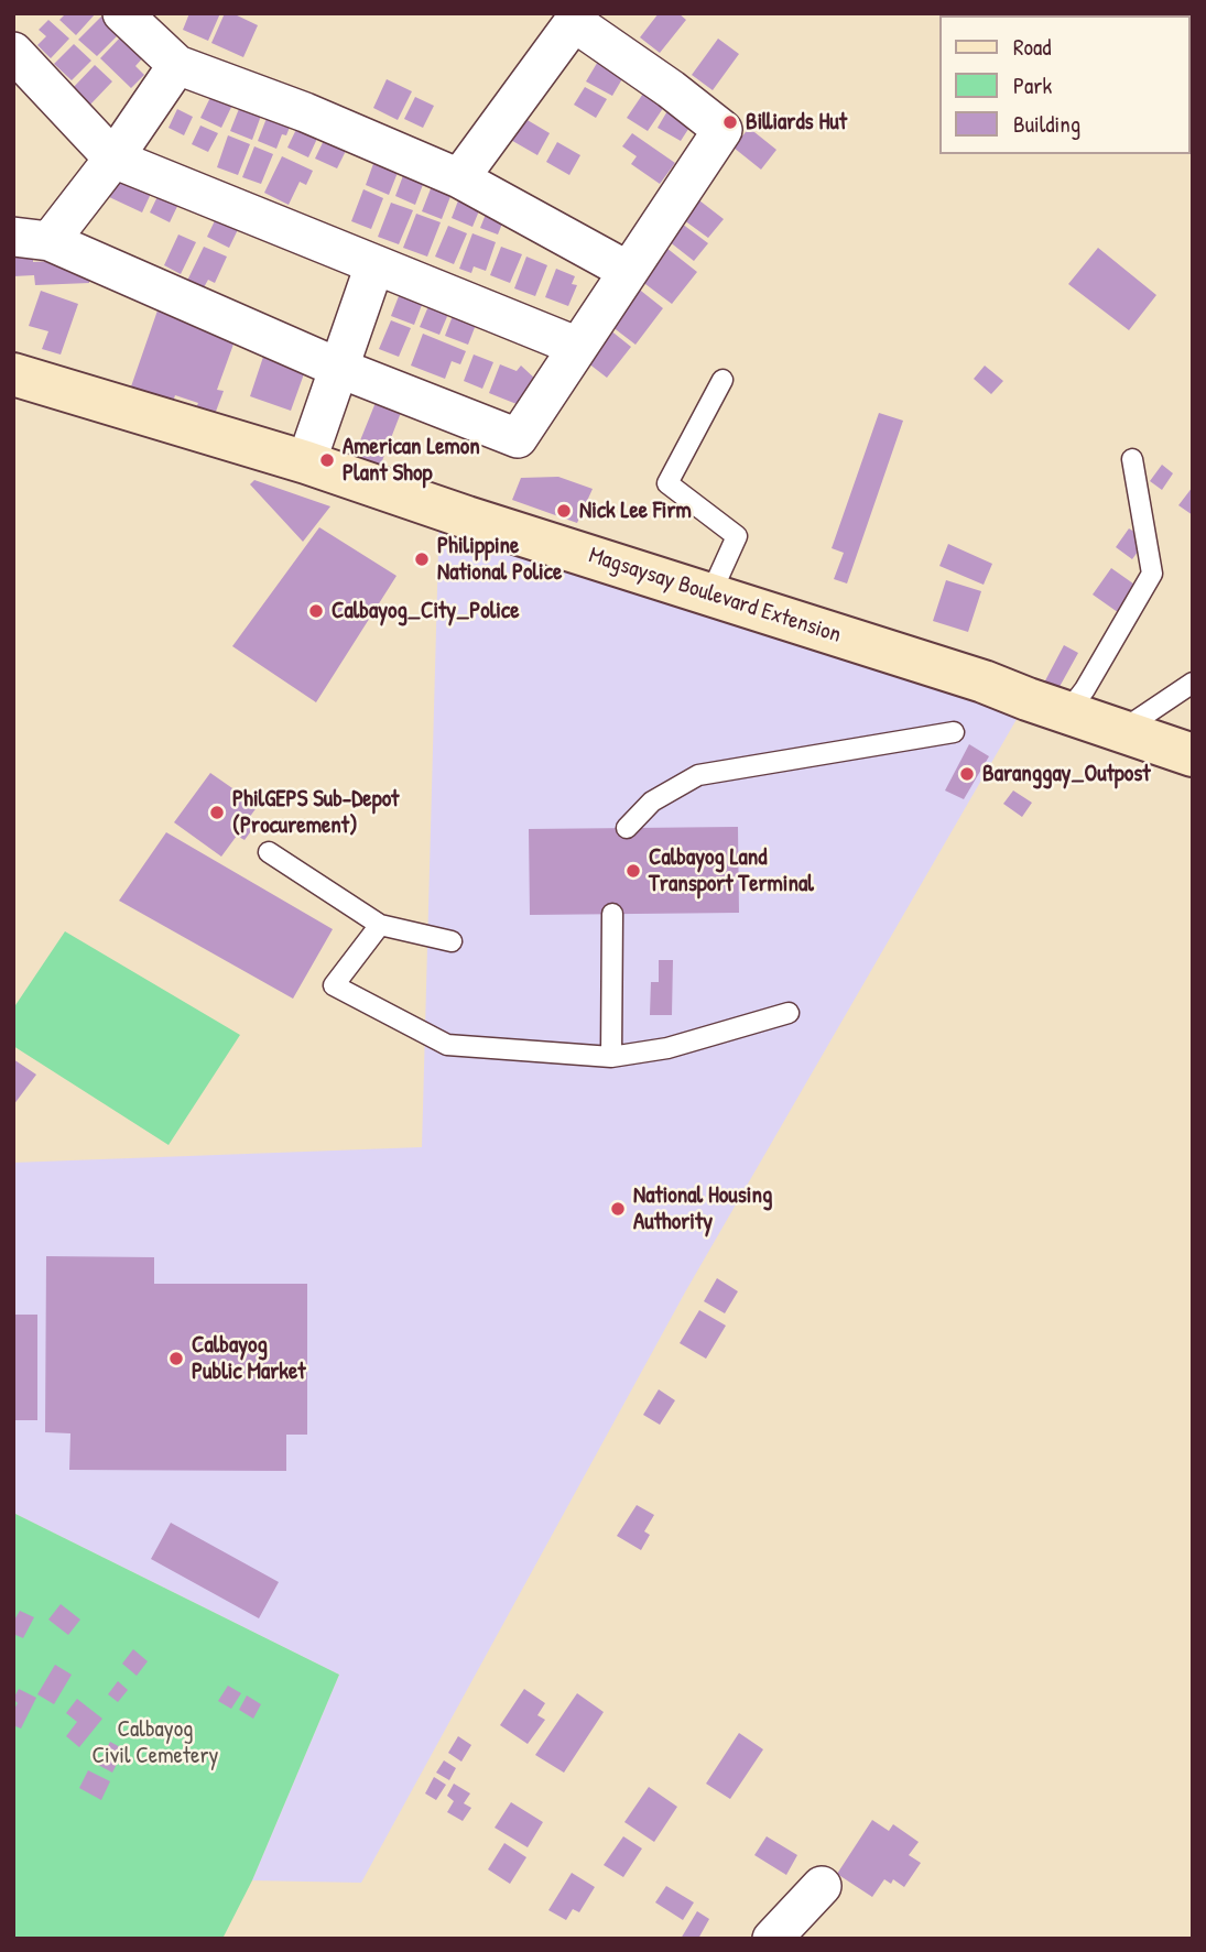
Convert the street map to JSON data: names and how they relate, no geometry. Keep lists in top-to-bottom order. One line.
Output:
{"streets":{"street":["Magsaysay Boulevard Extension"]},"parks":["Calbayog Civil Cemetery"],"places":["Billiards Hut","American Lemon Plant Shop","Nick Lee Firm","Philippine National Police","Calbayog_City_Police","Baranggay_Outpost","PhilGEPS Sub-Depot (Procurement)","Calbayog Land Transport Terminal","National Housing Authority","Calbayog Public Market"],"legend":["Road","Park","Building"]}
